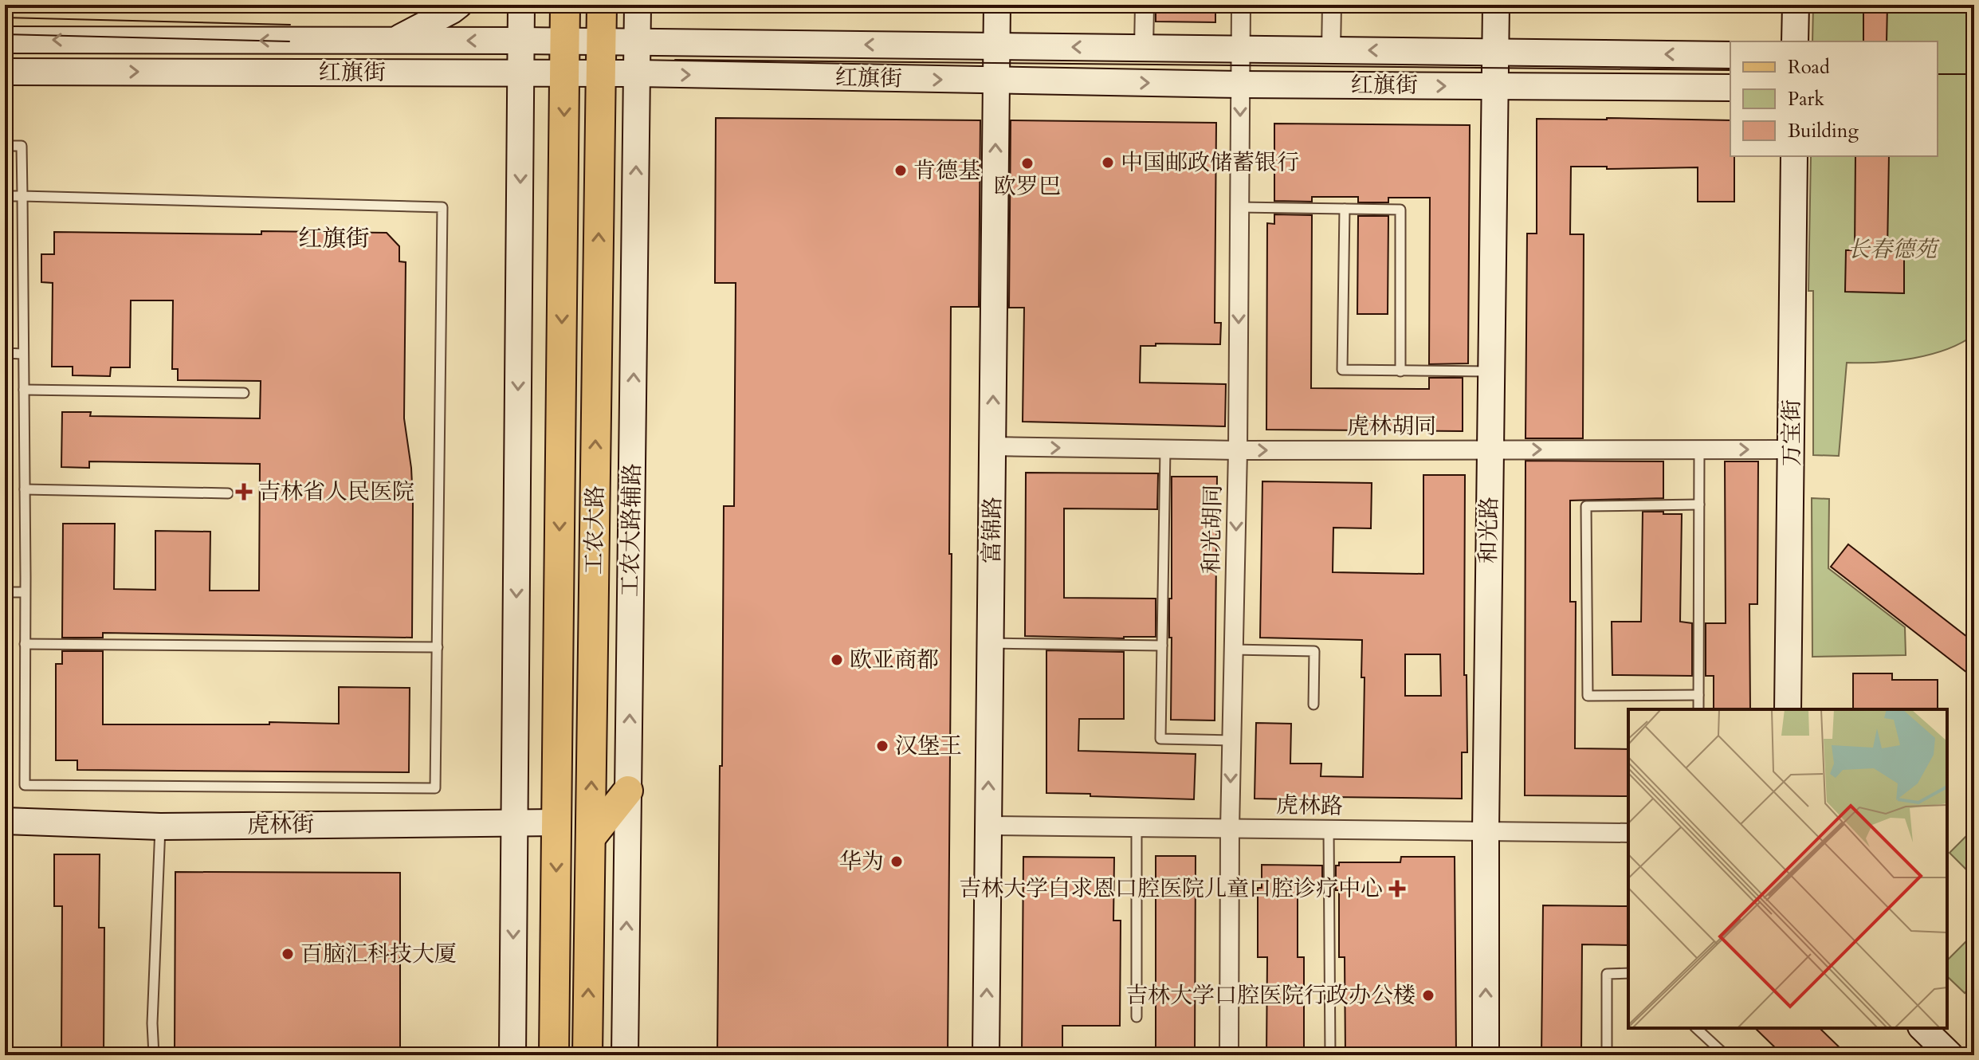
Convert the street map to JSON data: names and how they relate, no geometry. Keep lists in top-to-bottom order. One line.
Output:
{"streets":{"main road":["工农大路"],"street":["红旗街","虎林胡同","万宝街","和光胡同","工农大路辅路","富锦路","和光路","虎林路","虎林街"]},"crossings":[["红旗街","和光胡同"],["红旗街","工农大路"],["红旗街","工农大路辅路"],["红旗街","富锦路"],["红旗街","和光路"],["虎林胡同","万宝街"],["虎林胡同","和光胡同"],["虎林胡同","富锦路"],["虎林胡同","和光路"],["和光胡同","虎林路"],["工农大路","虎林街"],["富锦路","虎林路"],["和光路","虎林路"]],"one_way":["虎林胡同","和光胡同","富锦路"],"districts":["红旗街"],"parks":["长春德苑"],"places":{"other":["中国邮政储蓄银行","欧罗巴","肯德基","欧亚商都","汉堡王","华为","百脑汇科技大厦","吉林大学口腔医院行政办公楼"],"health":["吉林省人民医院","吉林大学白求恩口腔医院儿童口腔诊疗中心"]},"legend":["Road","Park","Building"]}
